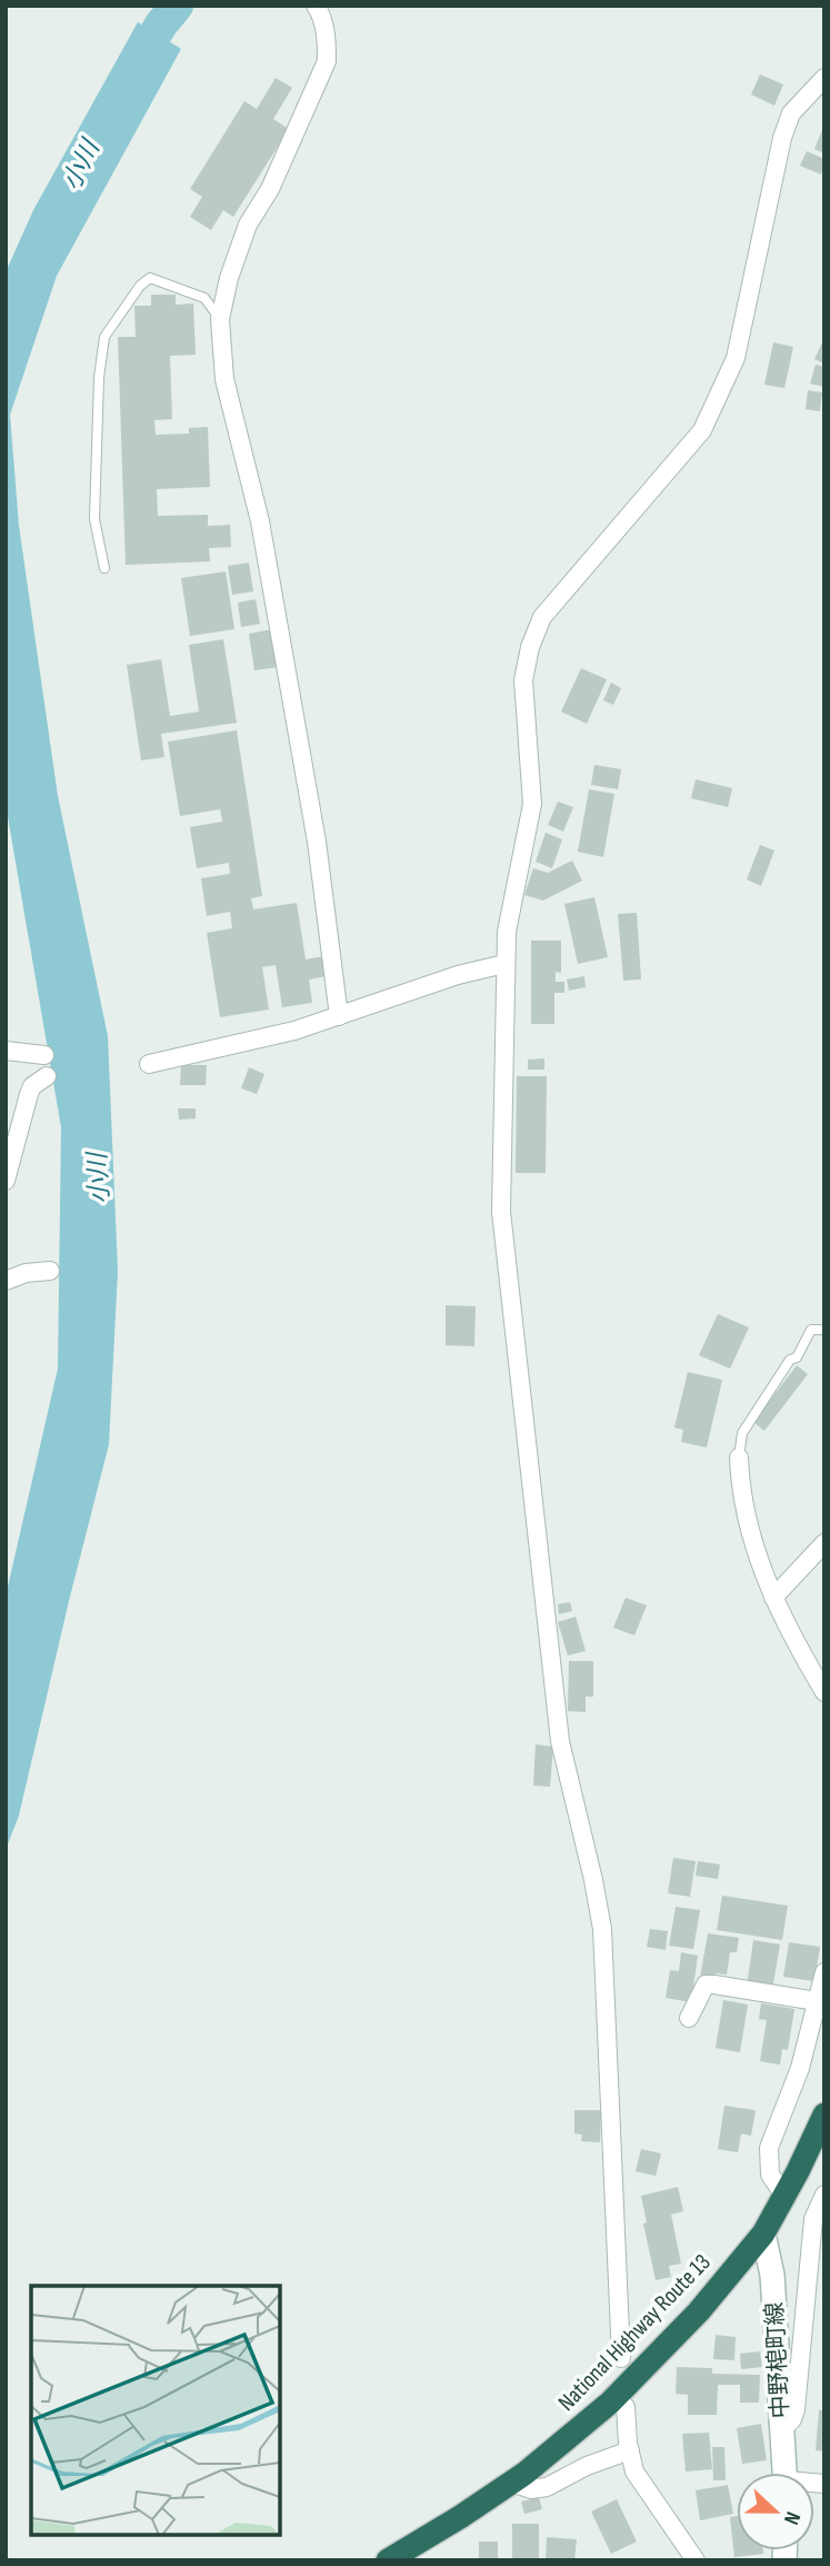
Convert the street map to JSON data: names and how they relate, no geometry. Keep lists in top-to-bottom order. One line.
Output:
{"streets":{"highway":["National Highway Route 13"],"main road":["中野梍町線"]},"crossings":[["National Highway Route 13","中野梍町線"]],"water":["小川"],"north":"right"}
